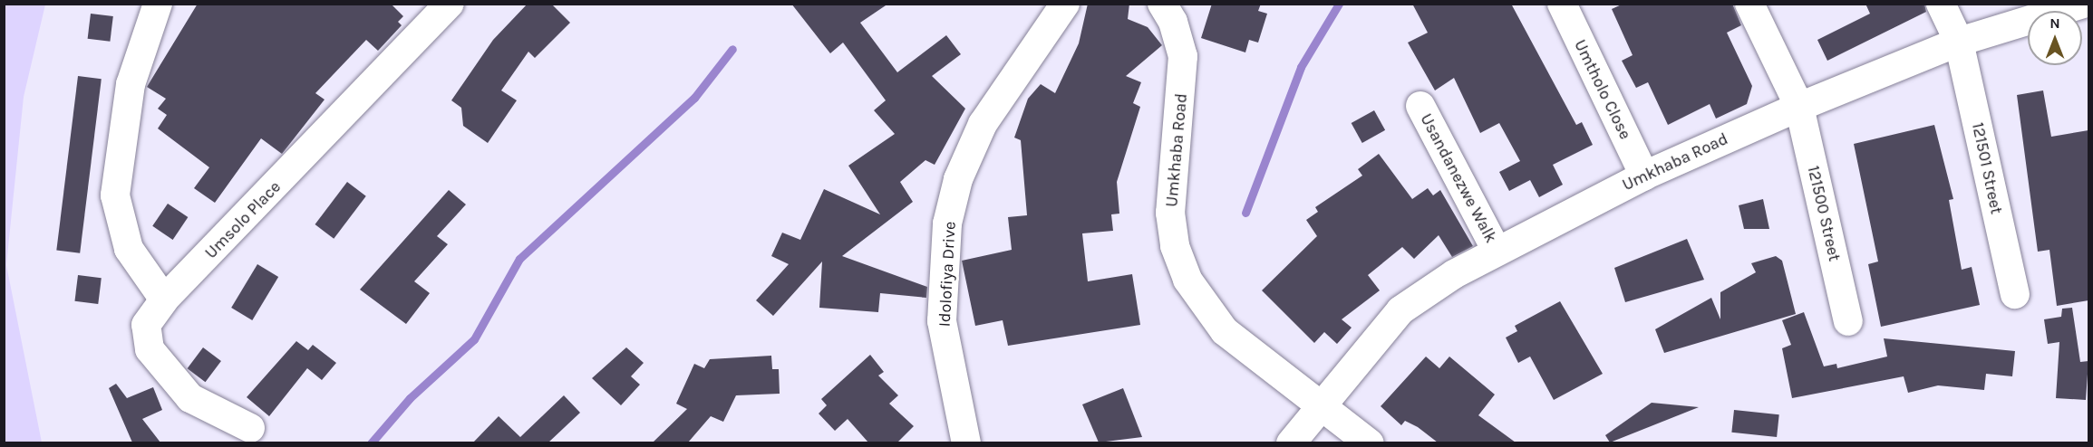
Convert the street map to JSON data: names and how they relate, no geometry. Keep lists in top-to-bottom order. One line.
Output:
{"streets":{"street":["Umtholo Close","Umkhaba Road","121501 Street","Usandanezwe Walk","121500 Street","Umsolo Place","Idolofiya Drive"]},"crossings":[["Umtholo Close","Umkhaba Road"],["Umkhaba Road","121501 Street"],["Umkhaba Road","Usandanezwe Walk"],["Umkhaba Road","121500 Street"]],"north":"top"}
